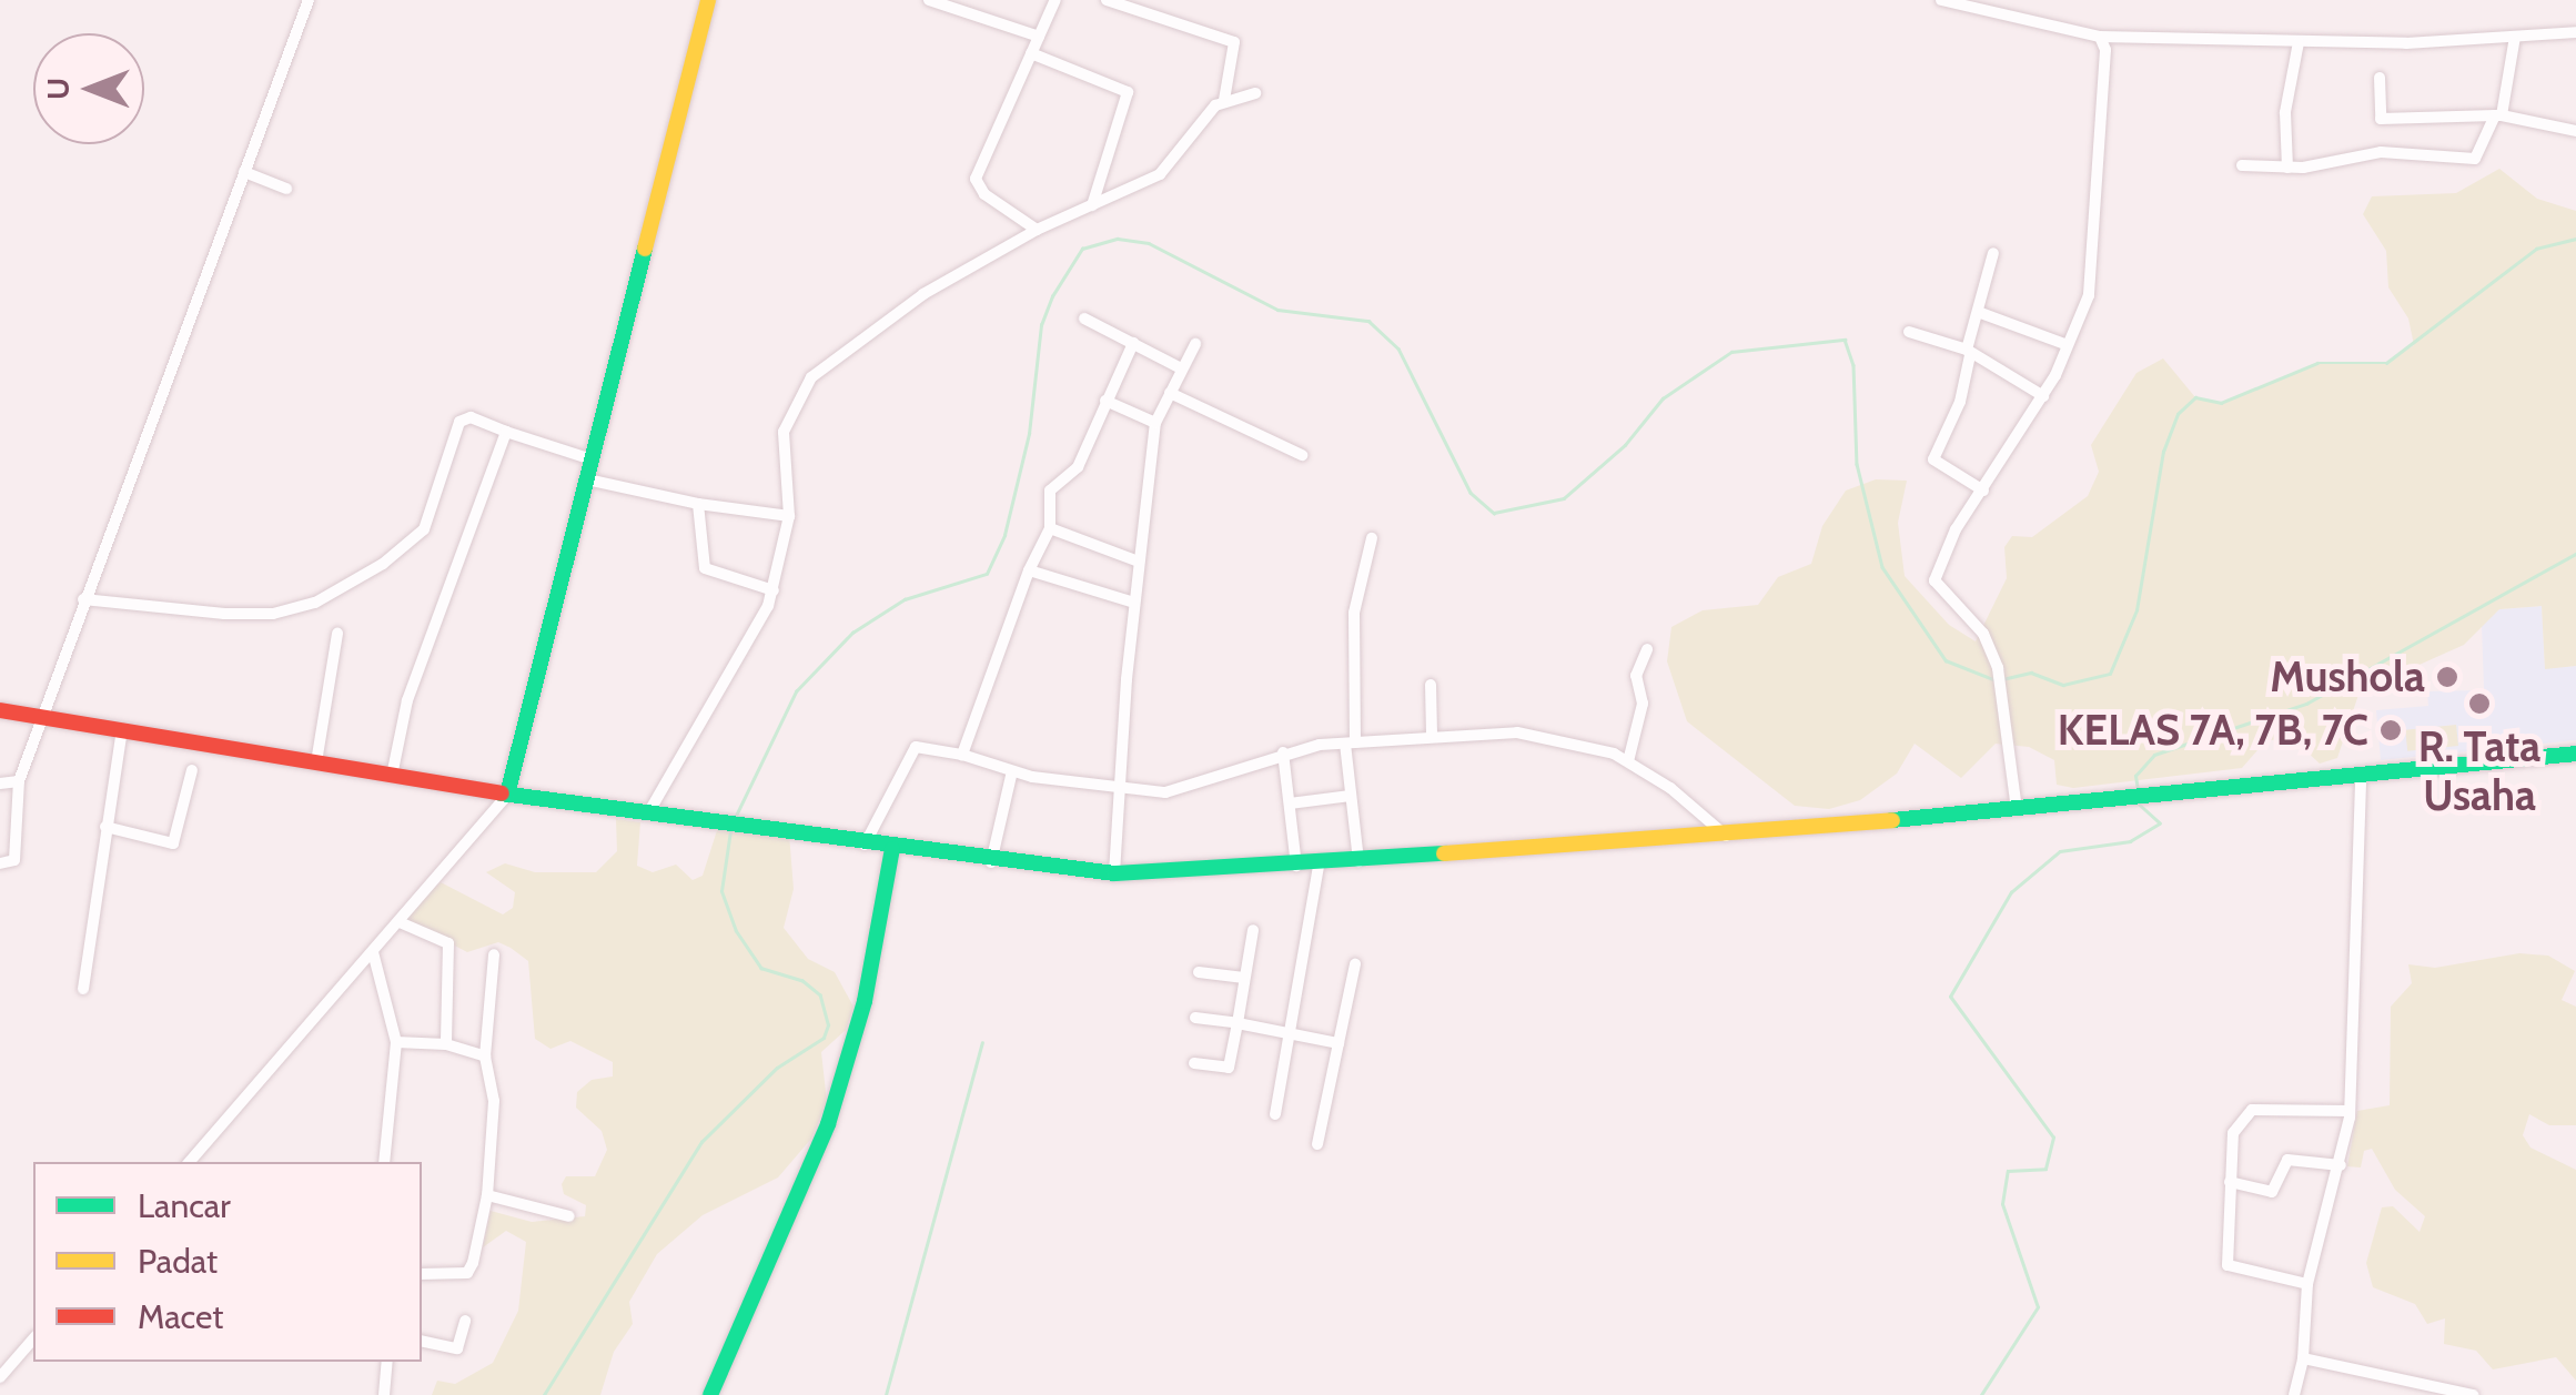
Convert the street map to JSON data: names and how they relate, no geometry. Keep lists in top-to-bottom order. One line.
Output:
{"places":["Mushola","R. Tata Usaha","KELAS 7A, 7B, 7C"],"legend":["Lancar","Padat","Macet"],"north":"left"}
